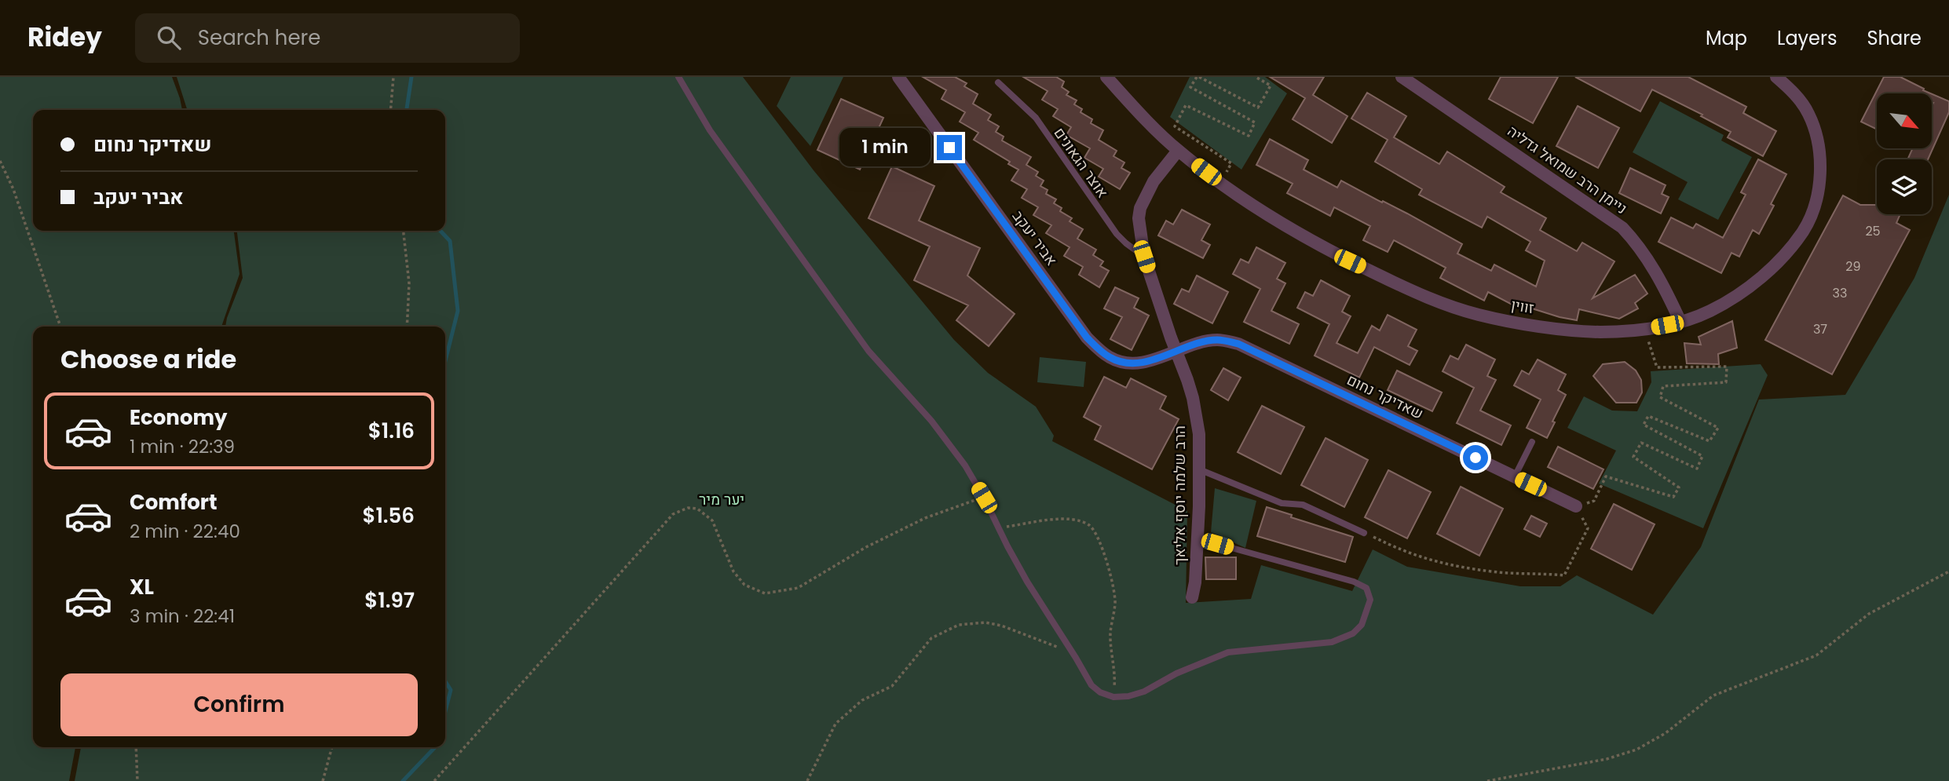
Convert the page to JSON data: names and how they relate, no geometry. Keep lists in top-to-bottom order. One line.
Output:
{"streets":{"street":["ניימן הרב שמואל גדליה","אביר יעקב","זווין","שאדיקר נחום","הרב שלמה יוסף אליאך"],"lane":["אוצר הגאונים"]},"crossings":[["אוצר הגאונים","הרב שלמה יוסף אליאך"],["ניימן הרב שמואל גדליה","זווין"],["אביר יעקב","שאדיקר נחום"],["אביר יעקב","הרב שלמה יוסף אליאך"],["זווין","הרב שלמה יוסף אליאך"],["שאדיקר נחום","הרב שלמה יוסף אליאך"]],"parks":["יער מיר"],"house_numbers":["25","29","33","37"],"north":"bottom right","page":{"header":"Ridey","search":"Search here","nav":["Map","Layers","Share"],"banner":["שאדיקר נחום","אביר יעקב"],"bubble":"1 min","heading":"Choose a ride","list":[{"name":"Economy","note":"1 min · 22:39","value":"$1.16"},{"name":"Comfort","note":"2 min · 22:40","value":"$1.56"},{"name":"XL","note":"3 min · 22:41","value":"$1.97"}],"buttons":"Confirm"}}
